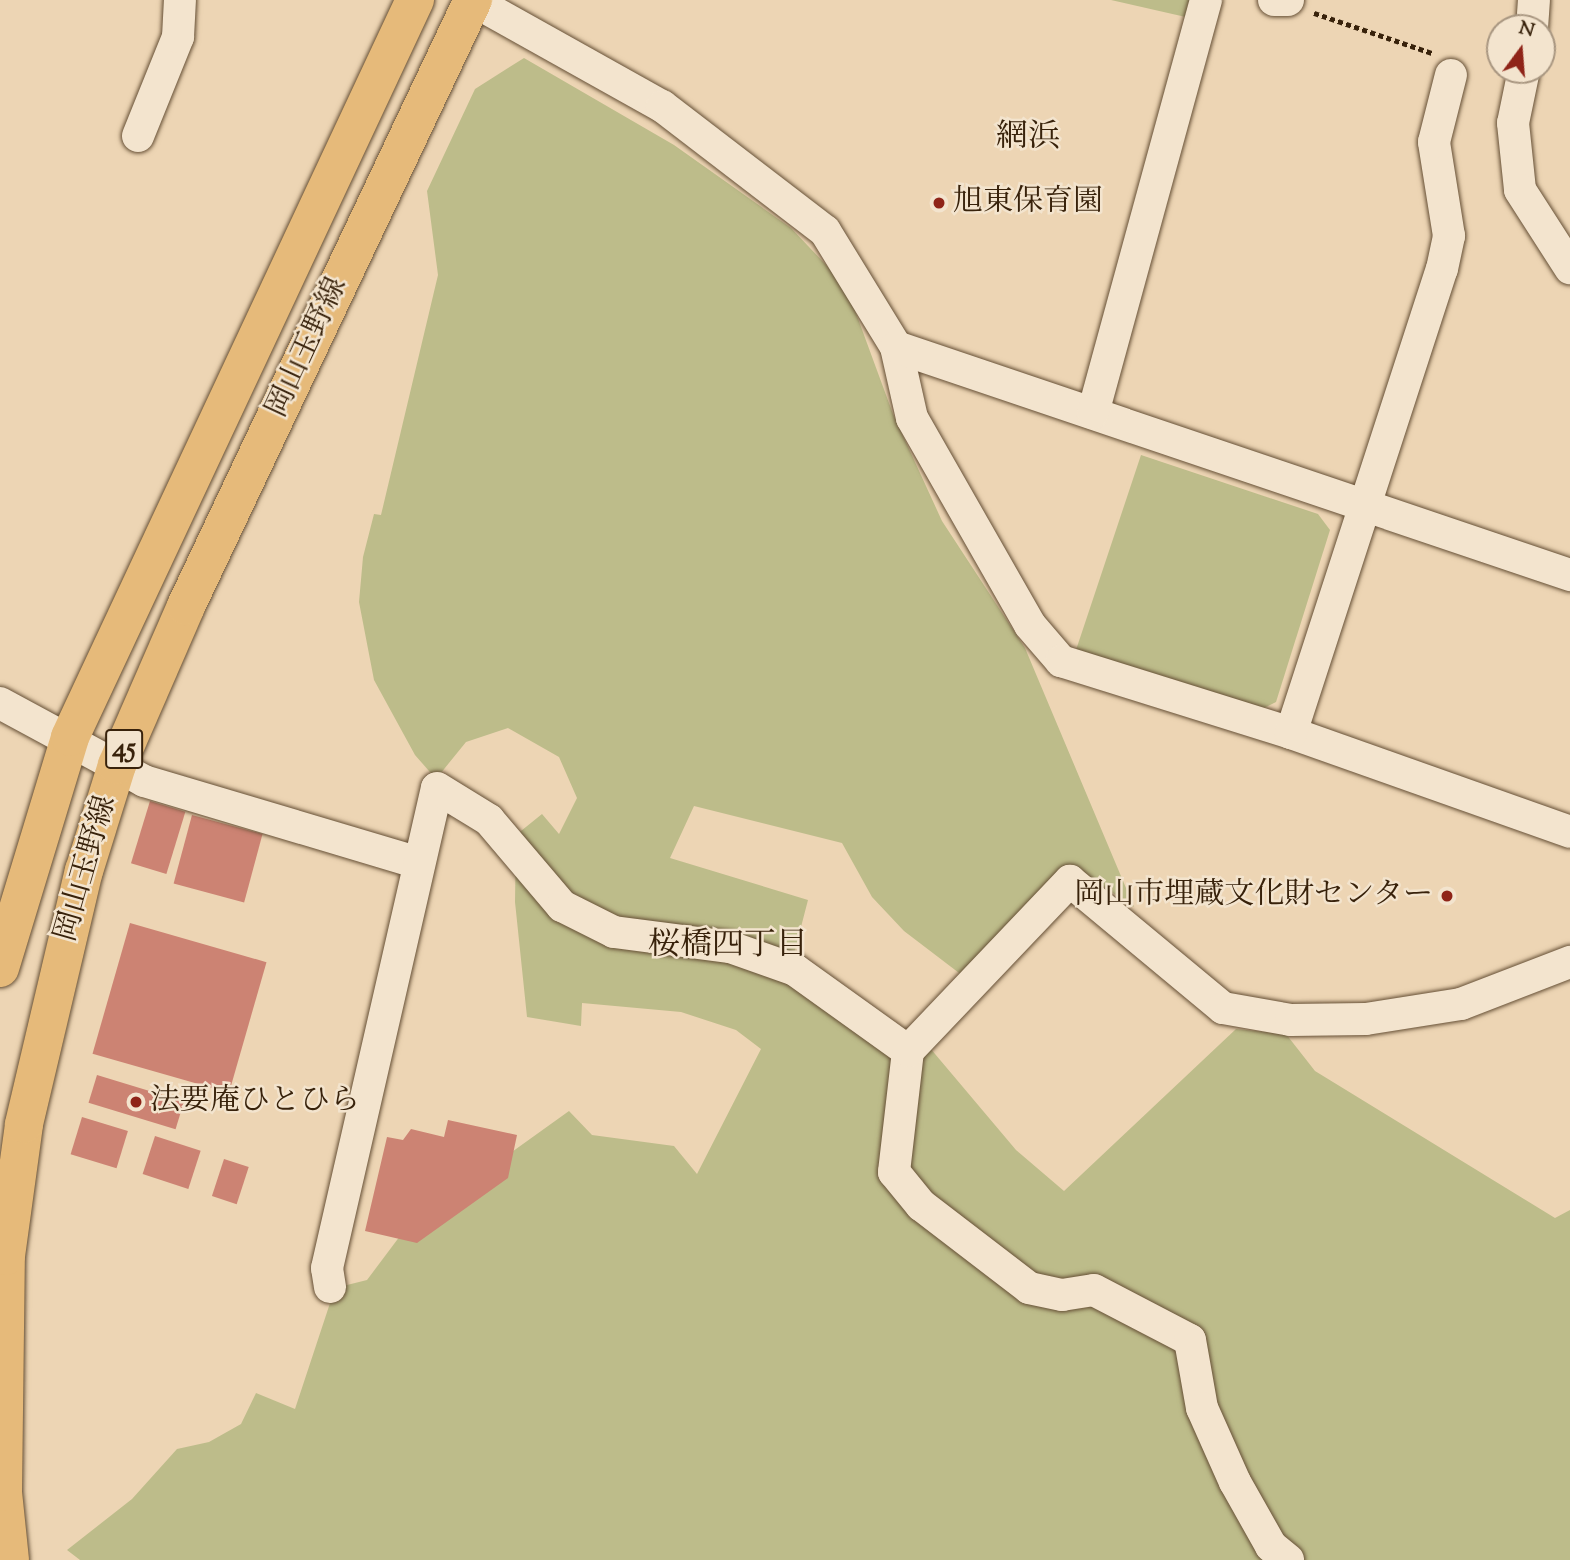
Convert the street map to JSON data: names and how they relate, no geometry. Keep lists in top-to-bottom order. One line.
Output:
{"streets":{"main road":["岡山玉野線","45"]},"districts":["網浜","桜橋四丁目"],"places":["旭東保育園","岡山市埋蔵文化財センター","法要庵ひとひら"],"north":"top"}
